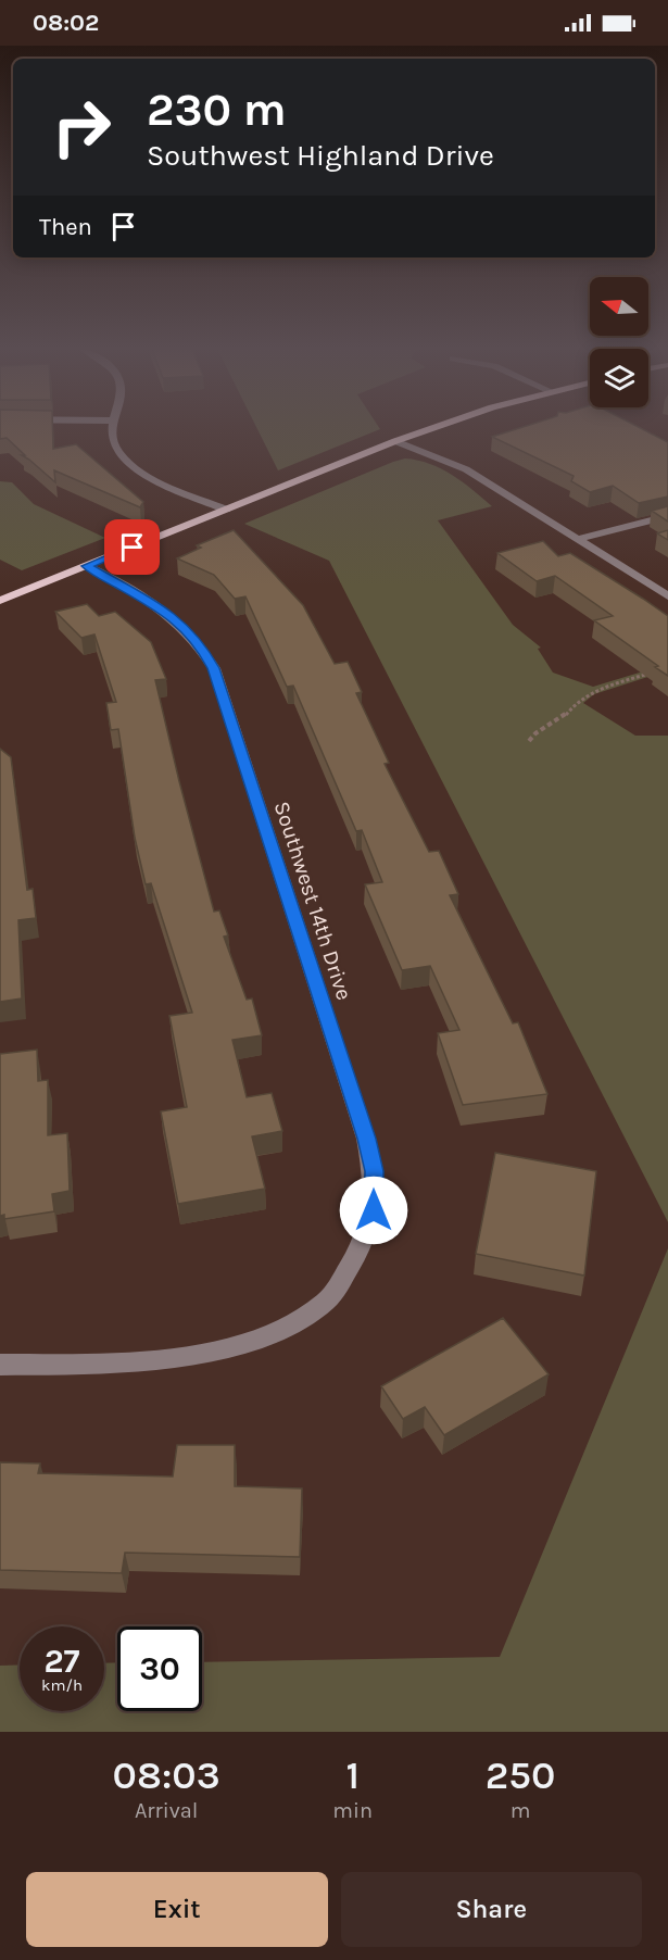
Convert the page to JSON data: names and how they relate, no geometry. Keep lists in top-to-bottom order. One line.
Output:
{"streets":{"street":["Southwest 14th Drive"]},"north":"left","page":{"status":"08:02","turn":["230 m","Southwest Highland Drive"],"then":"Then","speed":"27 km/h","limit":"30","eta":["08:03","Arrival","1","min","250","m"],"buttons":["Exit","Share"]}}
